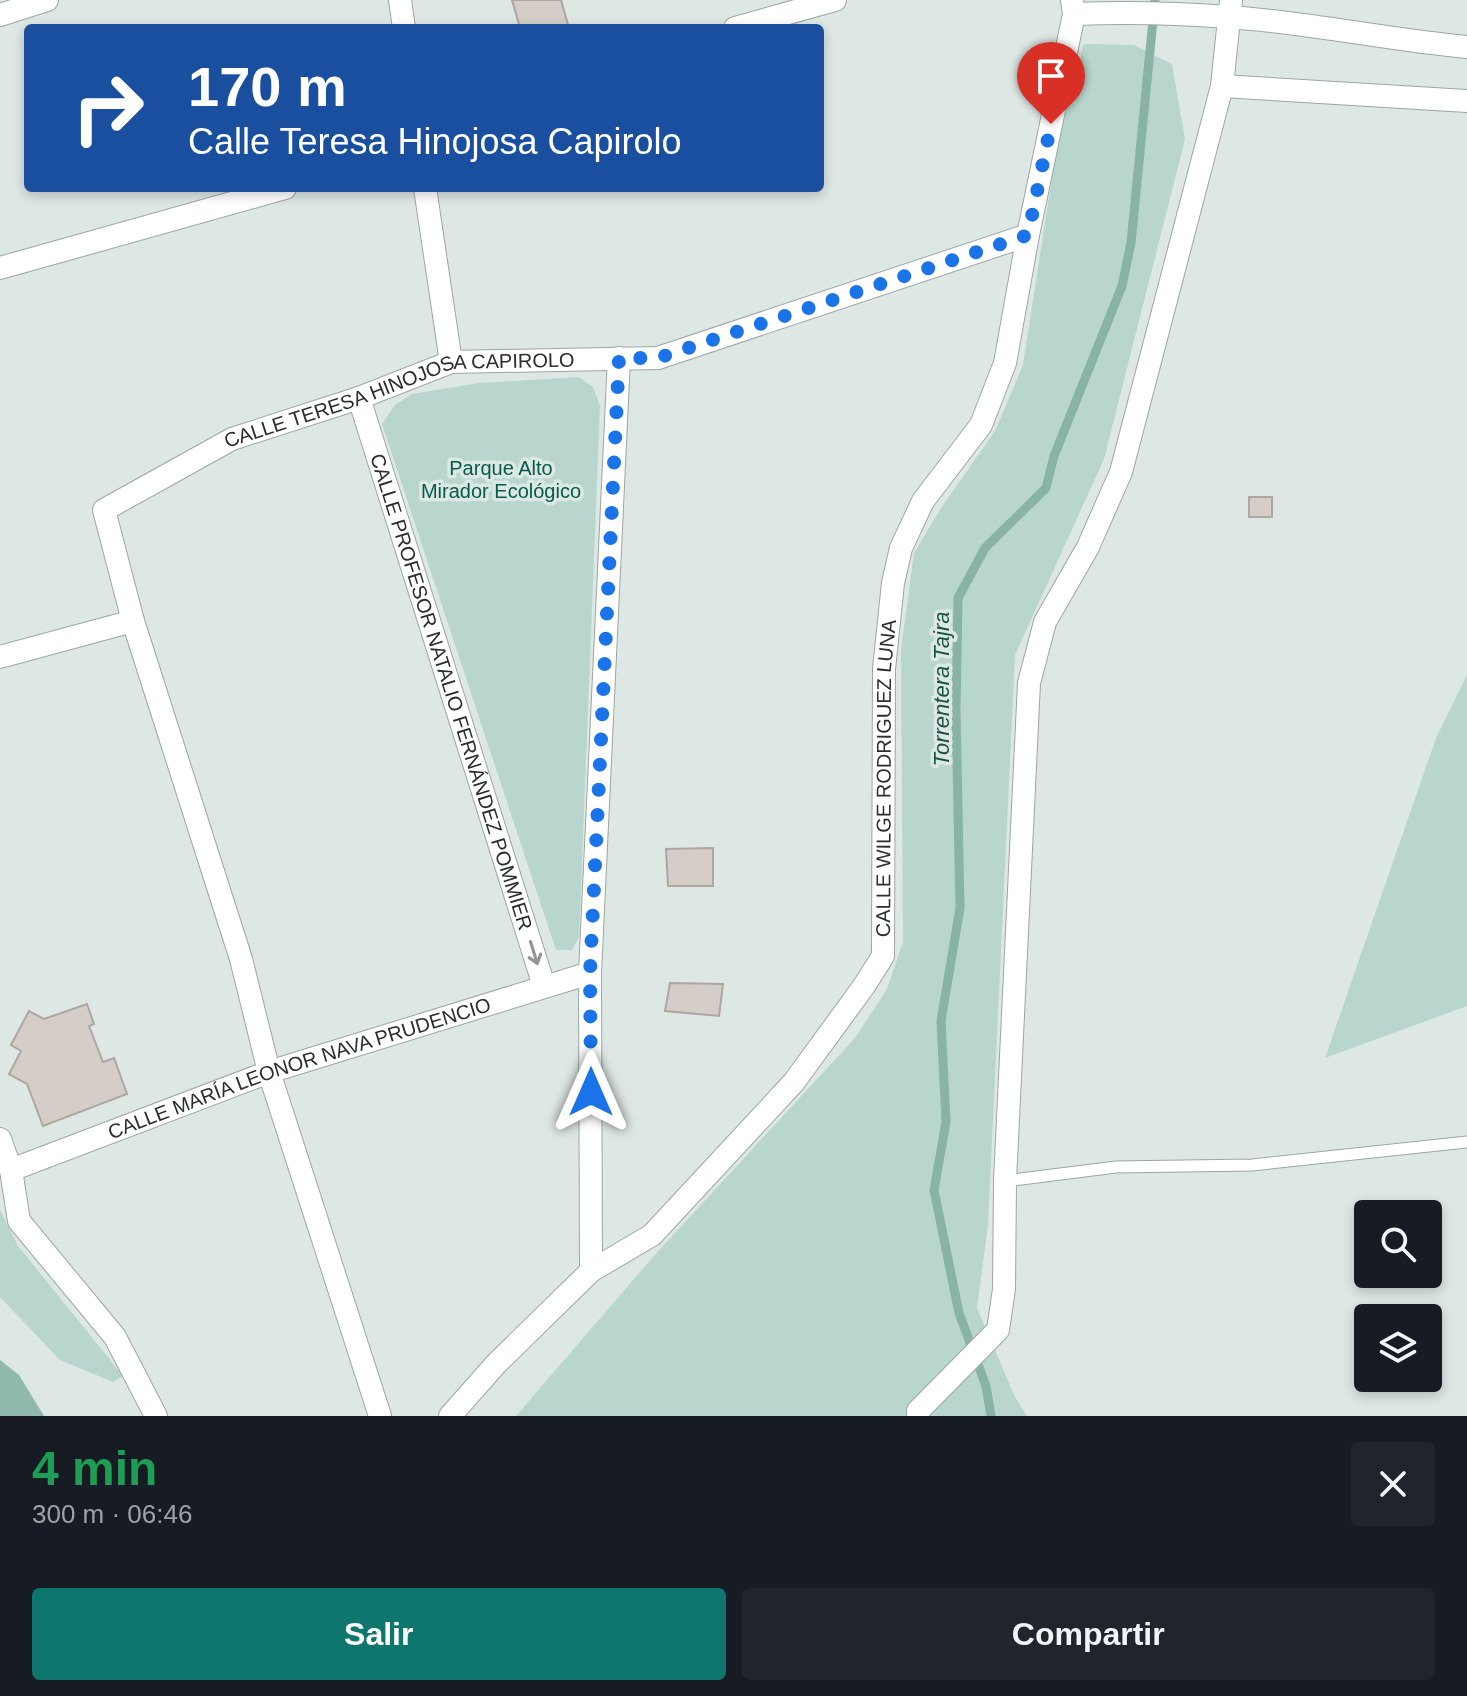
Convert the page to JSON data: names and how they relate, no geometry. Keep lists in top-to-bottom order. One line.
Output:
{"streets":{"street":["CALLE TERESA HINOJOSA CAPIROLO","CALLE PROFESOR NATALIO FERNÁNDEZ POMMIER","CALLE WILGE RODRIGUEZ LUNA","CALLE MARÍA LEONOR NAVA PRUDENCIO"]},"crossings":[["CALLE TERESA HINOJOSA CAPIROLO","CALLE PROFESOR NATALIO FERNÁNDEZ POMMIER"],["CALLE TERESA HINOJOSA CAPIROLO","CALLE WILGE RODRIGUEZ LUNA"],["CALLE PROFESOR NATALIO FERNÁNDEZ POMMIER","CALLE MARÍA LEONOR NAVA PRUDENCIO"]],"water":["Torrentera Tajra"],"parks":["Parque Alto Mirador Ecológico"],"page":{"turn":["170 m","Calle Teresa Hinojosa Capirolo"],"heading":["4 min","300 m · 06:46"],"buttons":["Salir","Compartir"]}}
